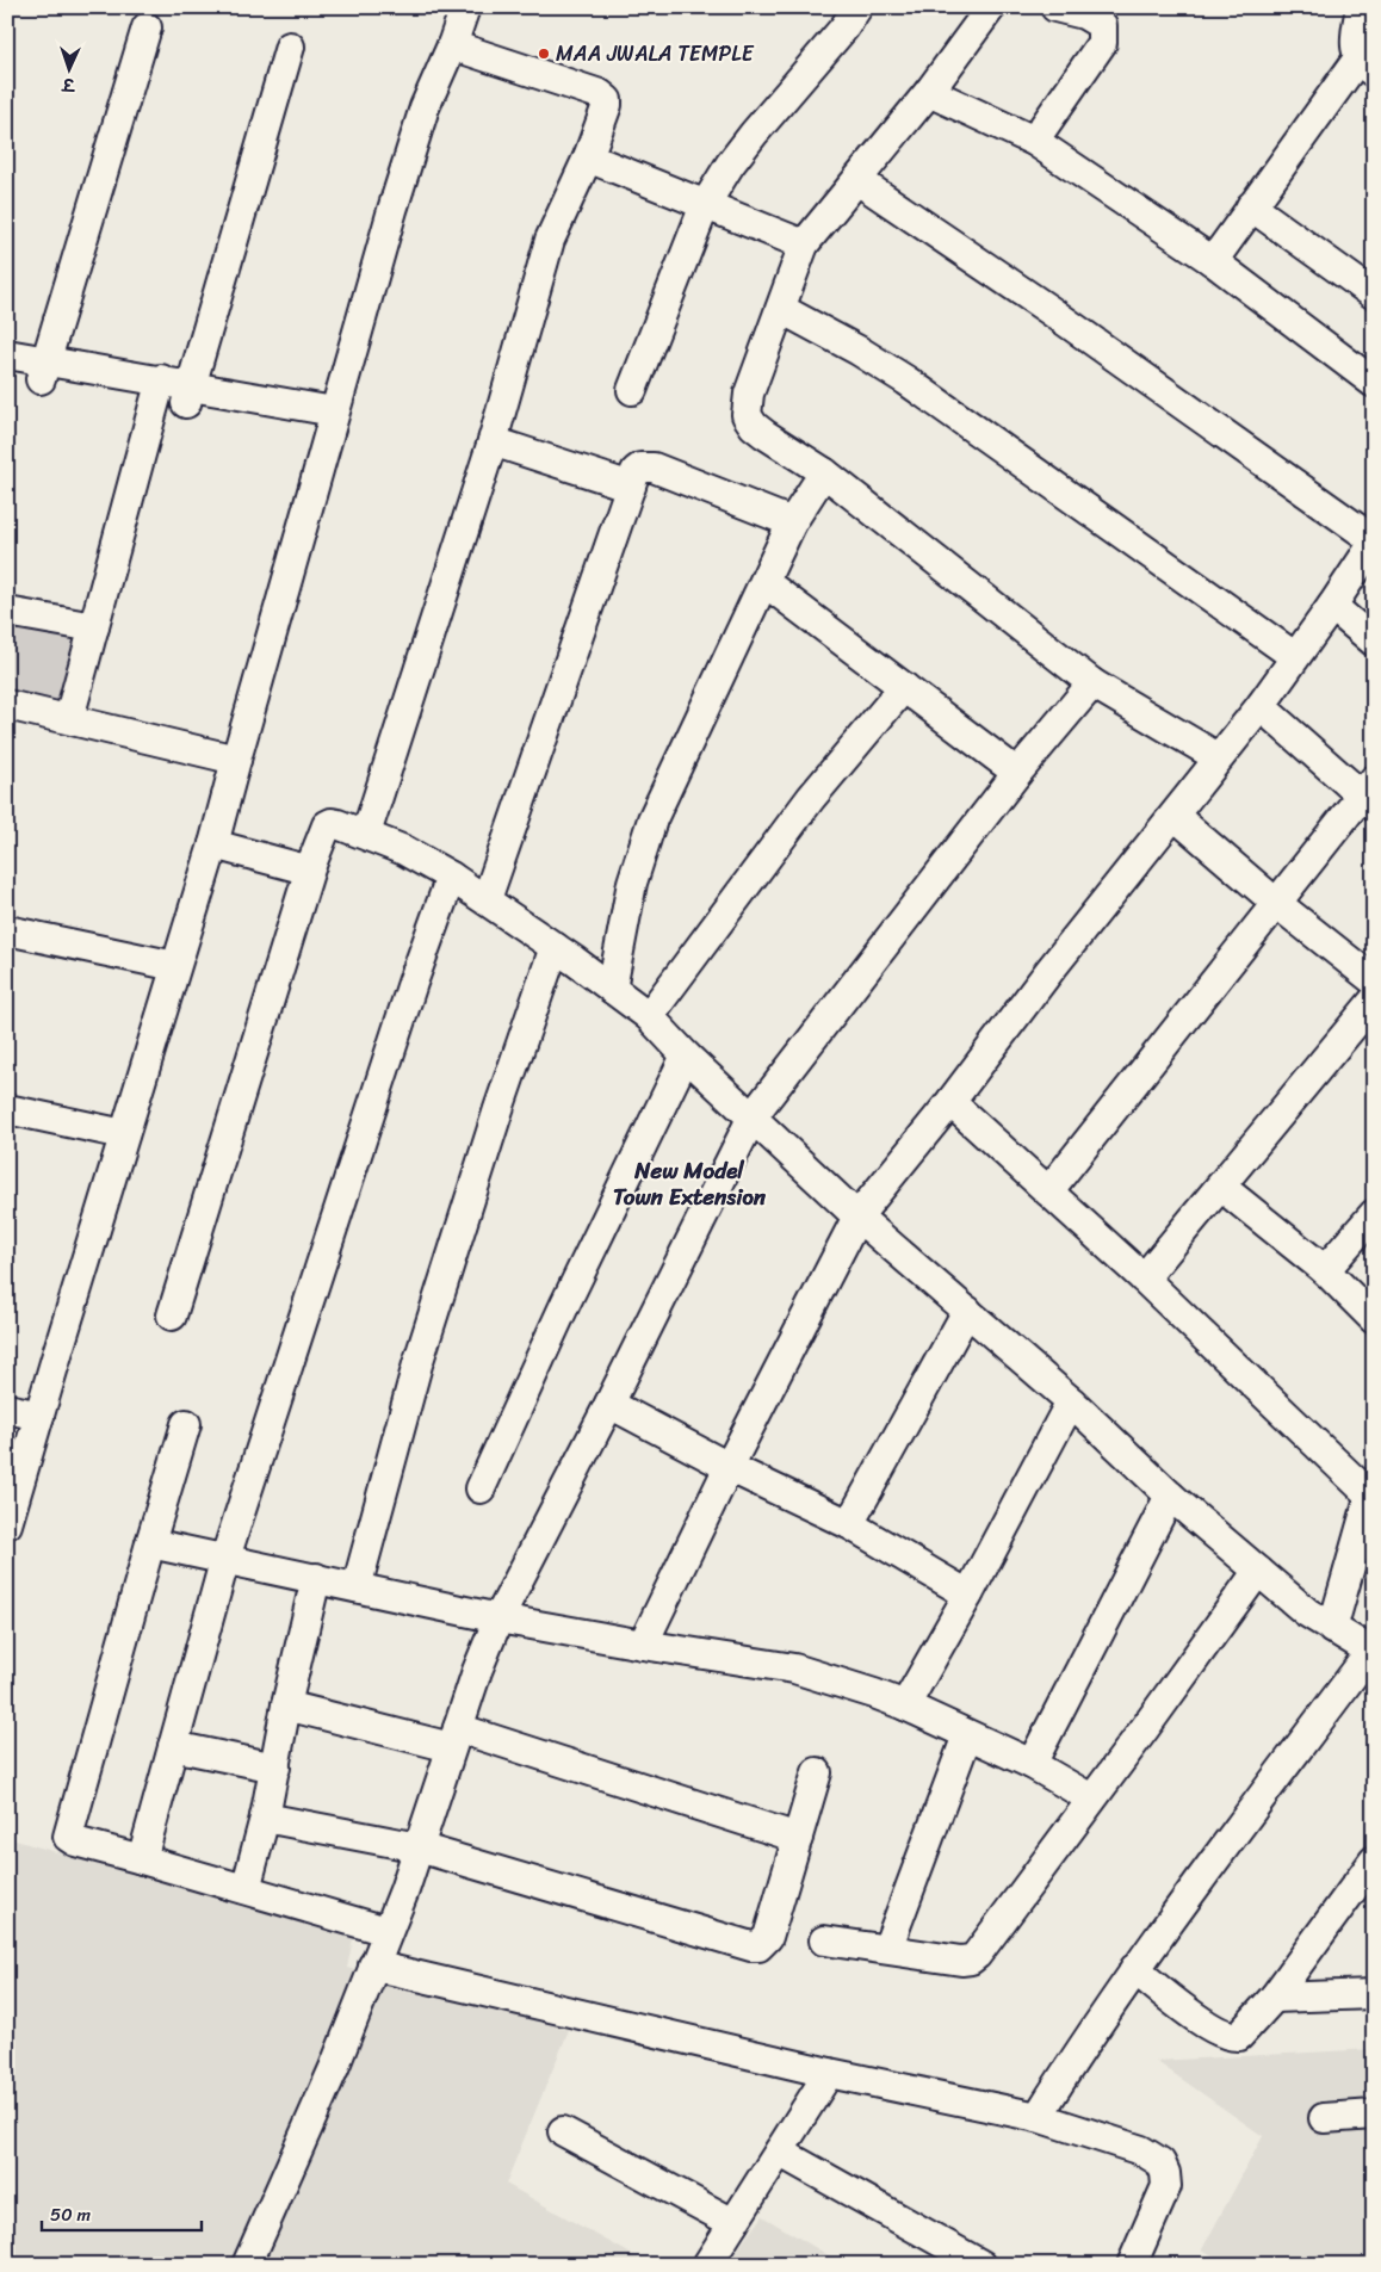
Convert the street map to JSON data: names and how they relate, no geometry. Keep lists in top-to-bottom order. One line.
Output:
{"districts":["New Model Town Extension"],"places":["MAA JWALA TEMPLE"],"scale_bar":"50 m","north":"bottom"}
